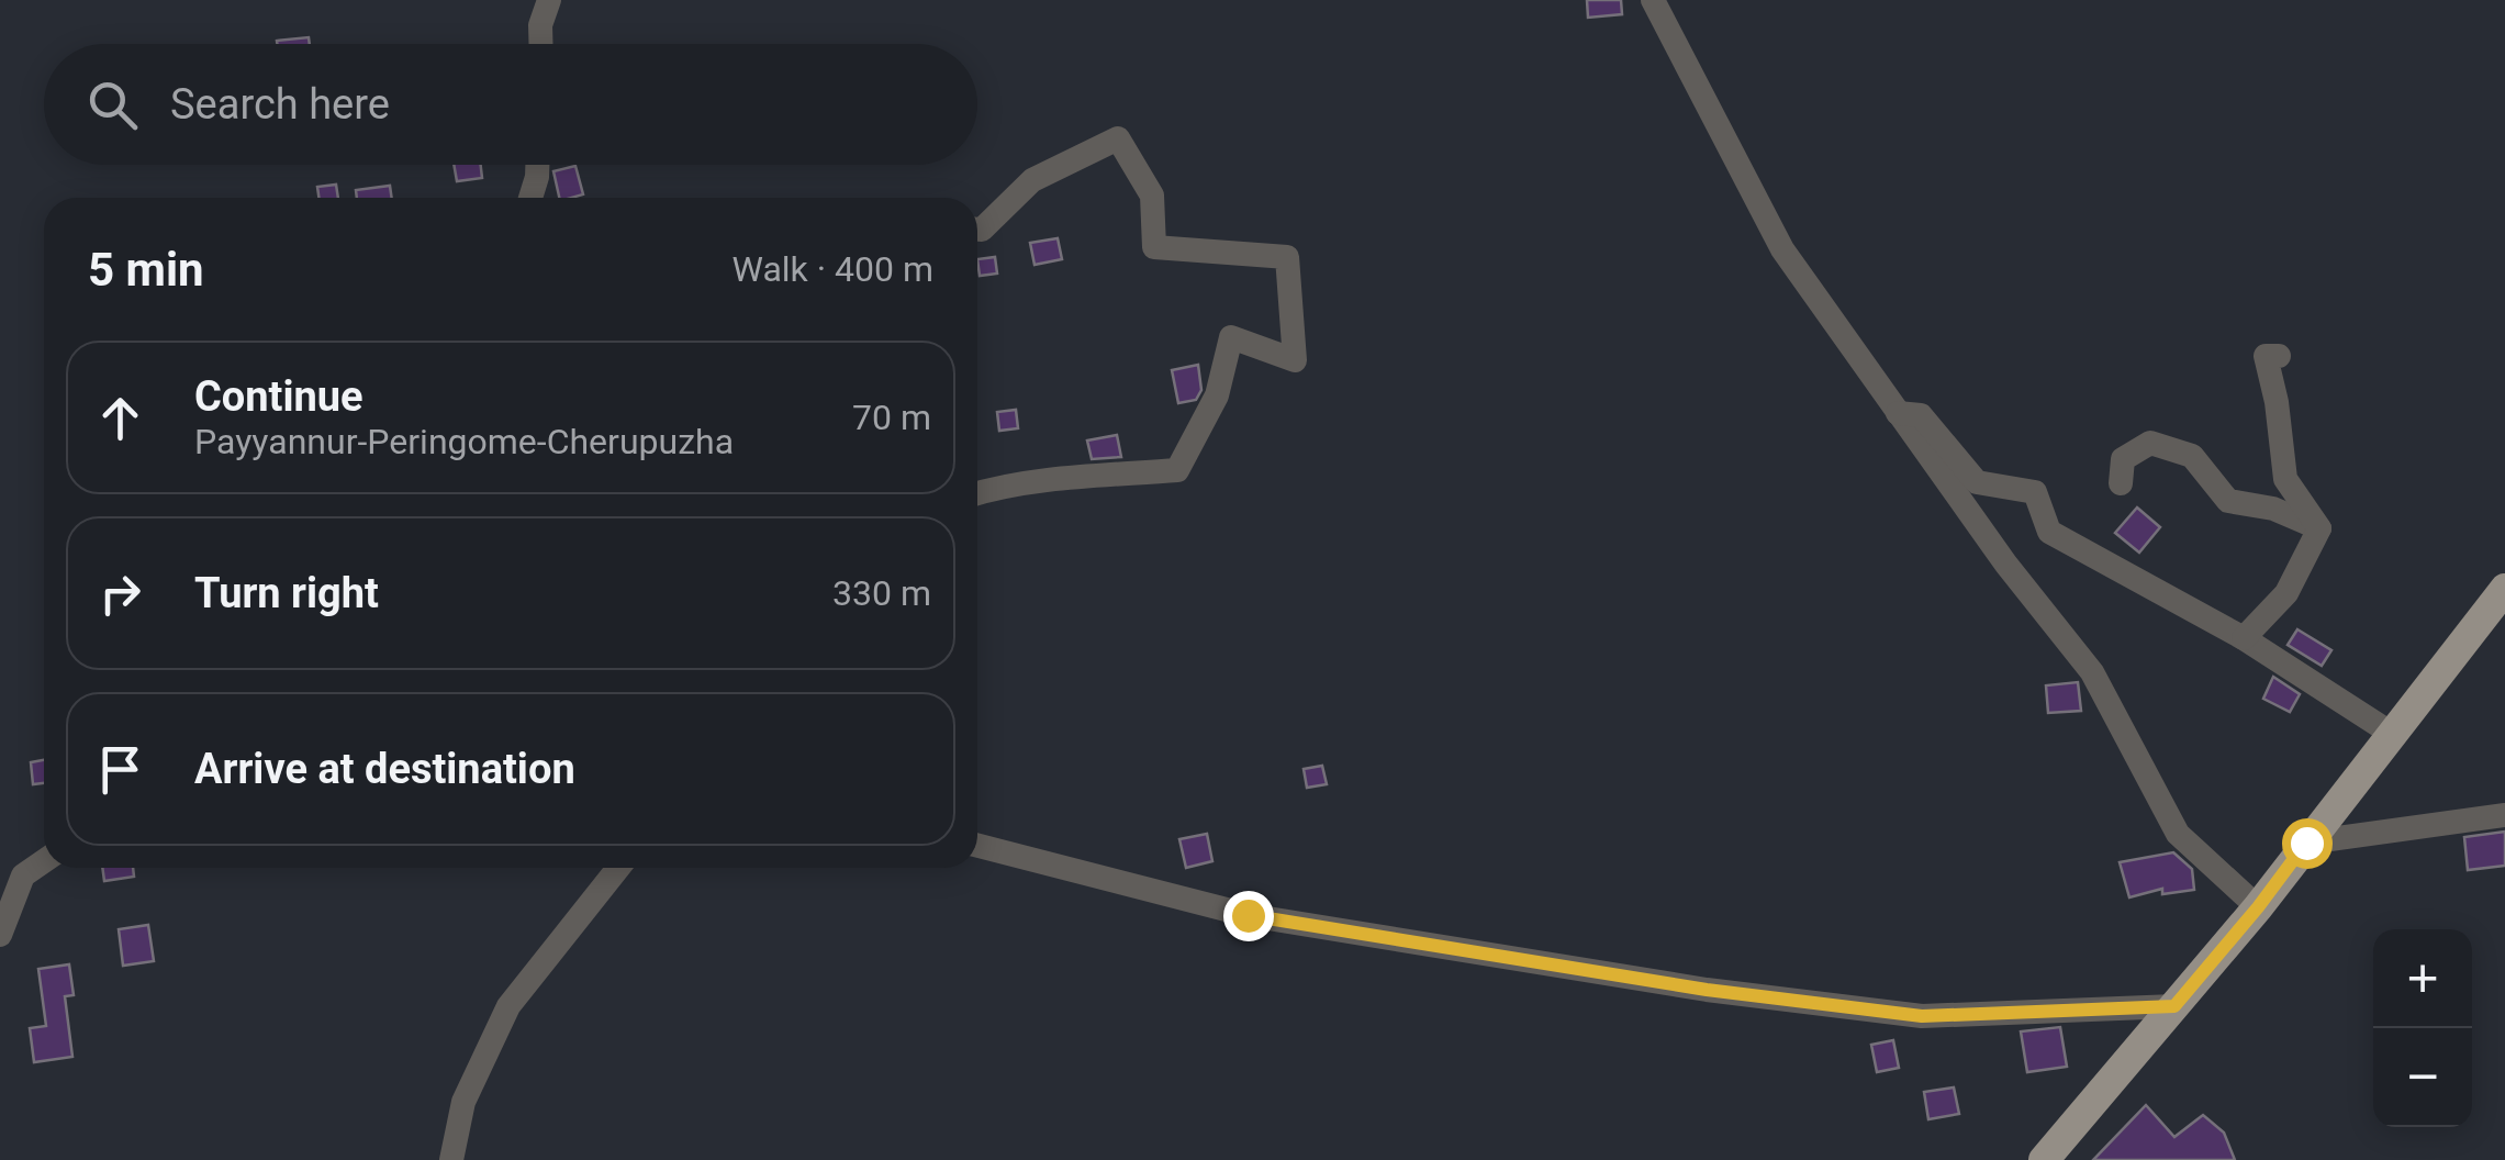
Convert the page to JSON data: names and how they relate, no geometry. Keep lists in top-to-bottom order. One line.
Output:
{"page":{"search":"Search here","heading":["5 min","Walk · 400 m"],"list":[["Continue","Payyannur-Peringome-Cherupuzha","70 m"],["Turn right","330 m"],"Arrive at destination"],"map_buttons":["+","−"]}}
